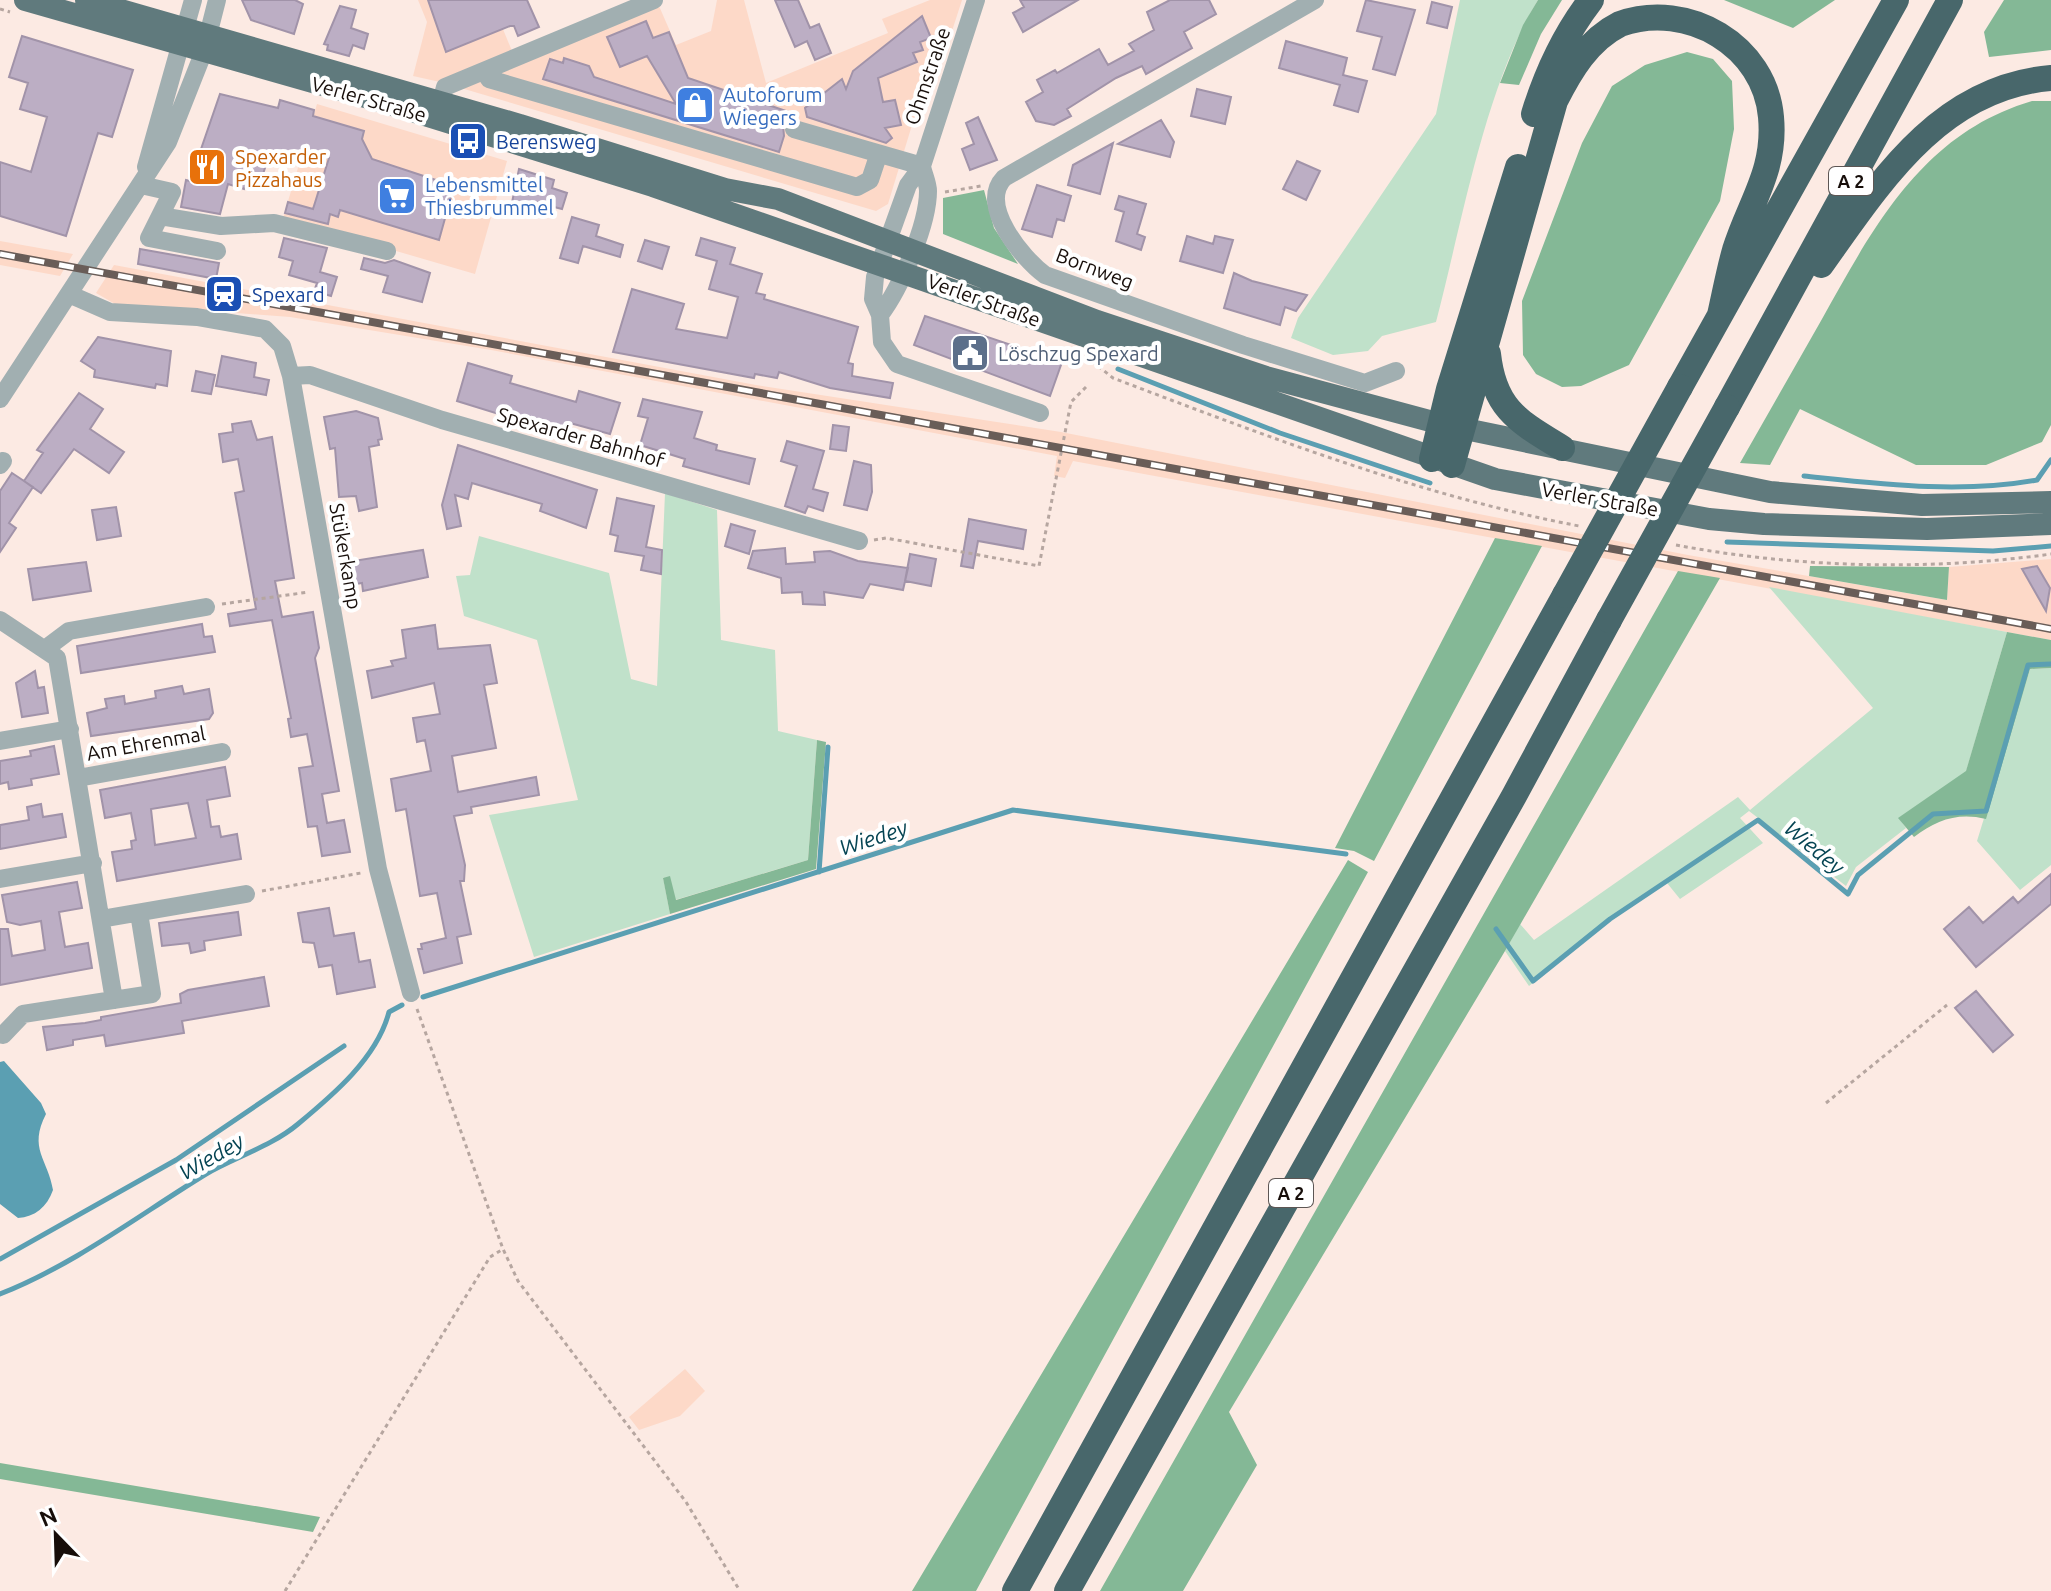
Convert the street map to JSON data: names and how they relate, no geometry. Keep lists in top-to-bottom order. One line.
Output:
{"streets":{"highway":["A 2"],"main road":["Verler Straße"],"street":["Ohmstraße","Bornweg","Spexarder Bahnhof","Stükerkamp","Am Ehrenmal"]},"crossings":[["Ohmstraße","Verler Straße"],["Spexarder Bahnhof","Stükerkamp"]],"water":["Wiedey"],"places":{"shop":["Autoforum Wiegers"],"bus stop":["Berensweg"],"restaurant":["Spexarder Pizzahaus"],"supermarket":["Lebensmittel Thiesbrummel"],"station":["Spexard"],"public building":["Löschzug Spexard"]},"north":"top left"}
